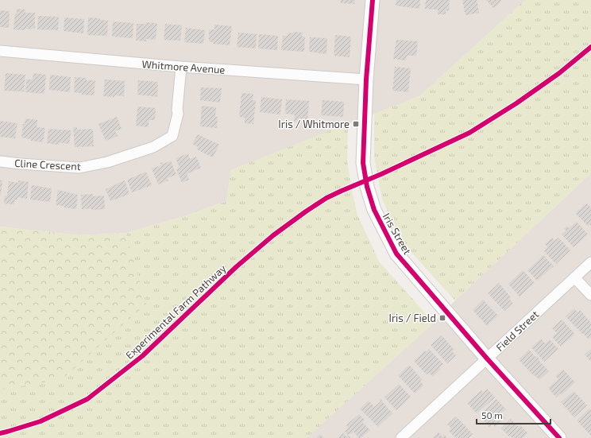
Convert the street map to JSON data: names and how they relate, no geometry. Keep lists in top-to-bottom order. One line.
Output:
{"streets":{"street":["Whitmore Avenue","Cline Crescent","Iris Street","Field Street"],"cycle path":["Experimental Farm Pathway"]},"crossings":[["Whitmore Avenue","Cline Crescent"],["Whitmore Avenue","Iris Street"],["Iris Street","Field Street"]],"places":{"transit":["Iris / Whitmore","Iris / Field"]},"scale_bar":"50 m"}
